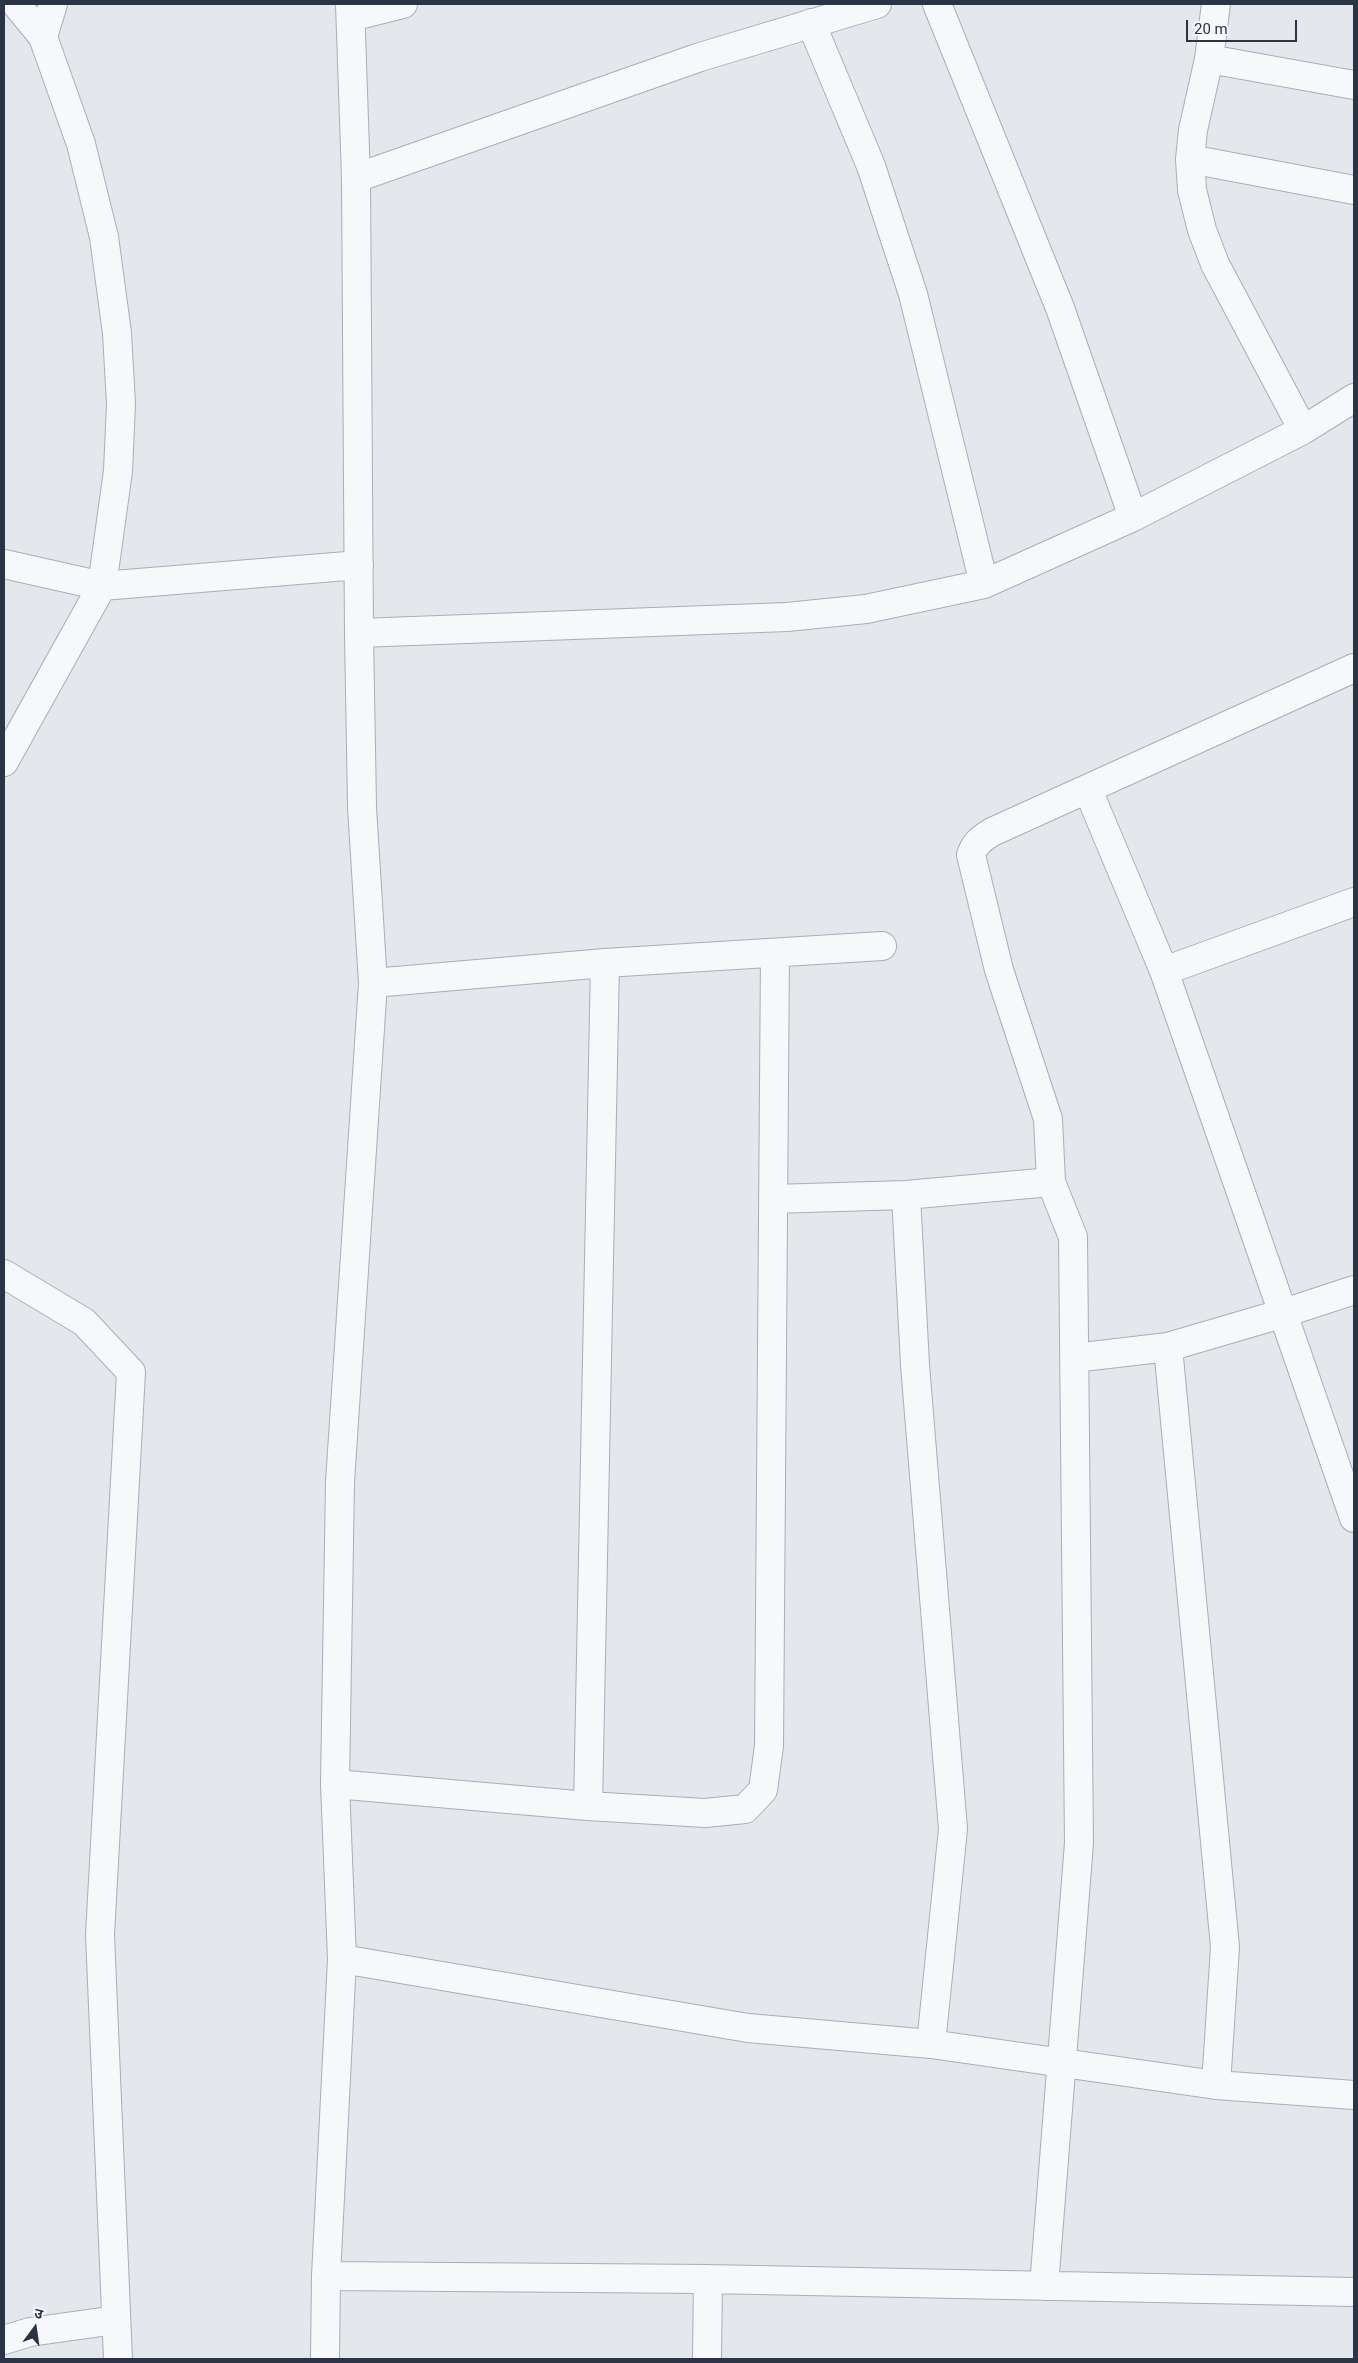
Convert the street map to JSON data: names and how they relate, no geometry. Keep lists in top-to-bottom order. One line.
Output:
{"scale_bar":"20 m","north":"top"}
